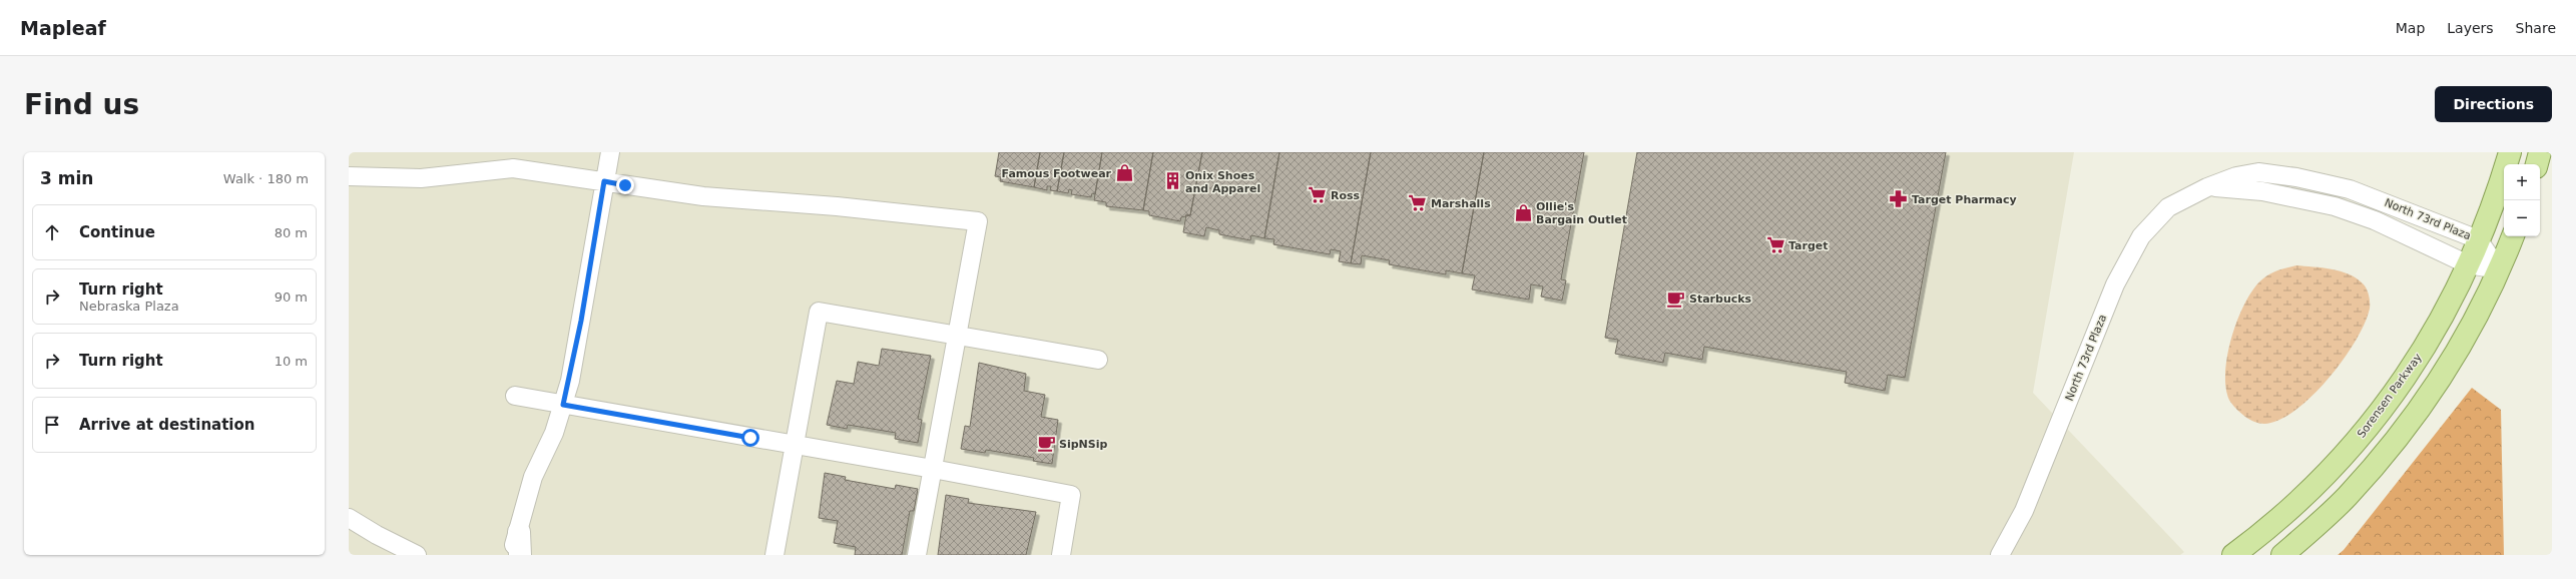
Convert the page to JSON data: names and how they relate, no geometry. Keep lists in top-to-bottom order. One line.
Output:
{"streets":{"main road":["Sorensen Parkway"],"street":["North 73rd Plaza"]},"crossings":[["North 73rd Plaza","Sorensen Parkway"]],"places":{"shop":["Famous Footwear","Ollie's Bargain Outlet"],"building":["Onix Shoes and Apparel"],"supermarket":["Ross","Marshalls","Target"],"pharmacy":["Target Pharmacy"],"cafe":["Starbucks","SipNSip"]},"page":{"header":"Mapleaf","nav":["Map","Layers","Share"],"buttons":"Directions","title":"Find us","heading":["3 min","Walk · 180 m"],"map_buttons":["+","−"],"list":[["Continue","80 m"],["Turn right","Nebraska Plaza","90 m"],["Turn right","10 m"],"Arrive at destination"]}}
